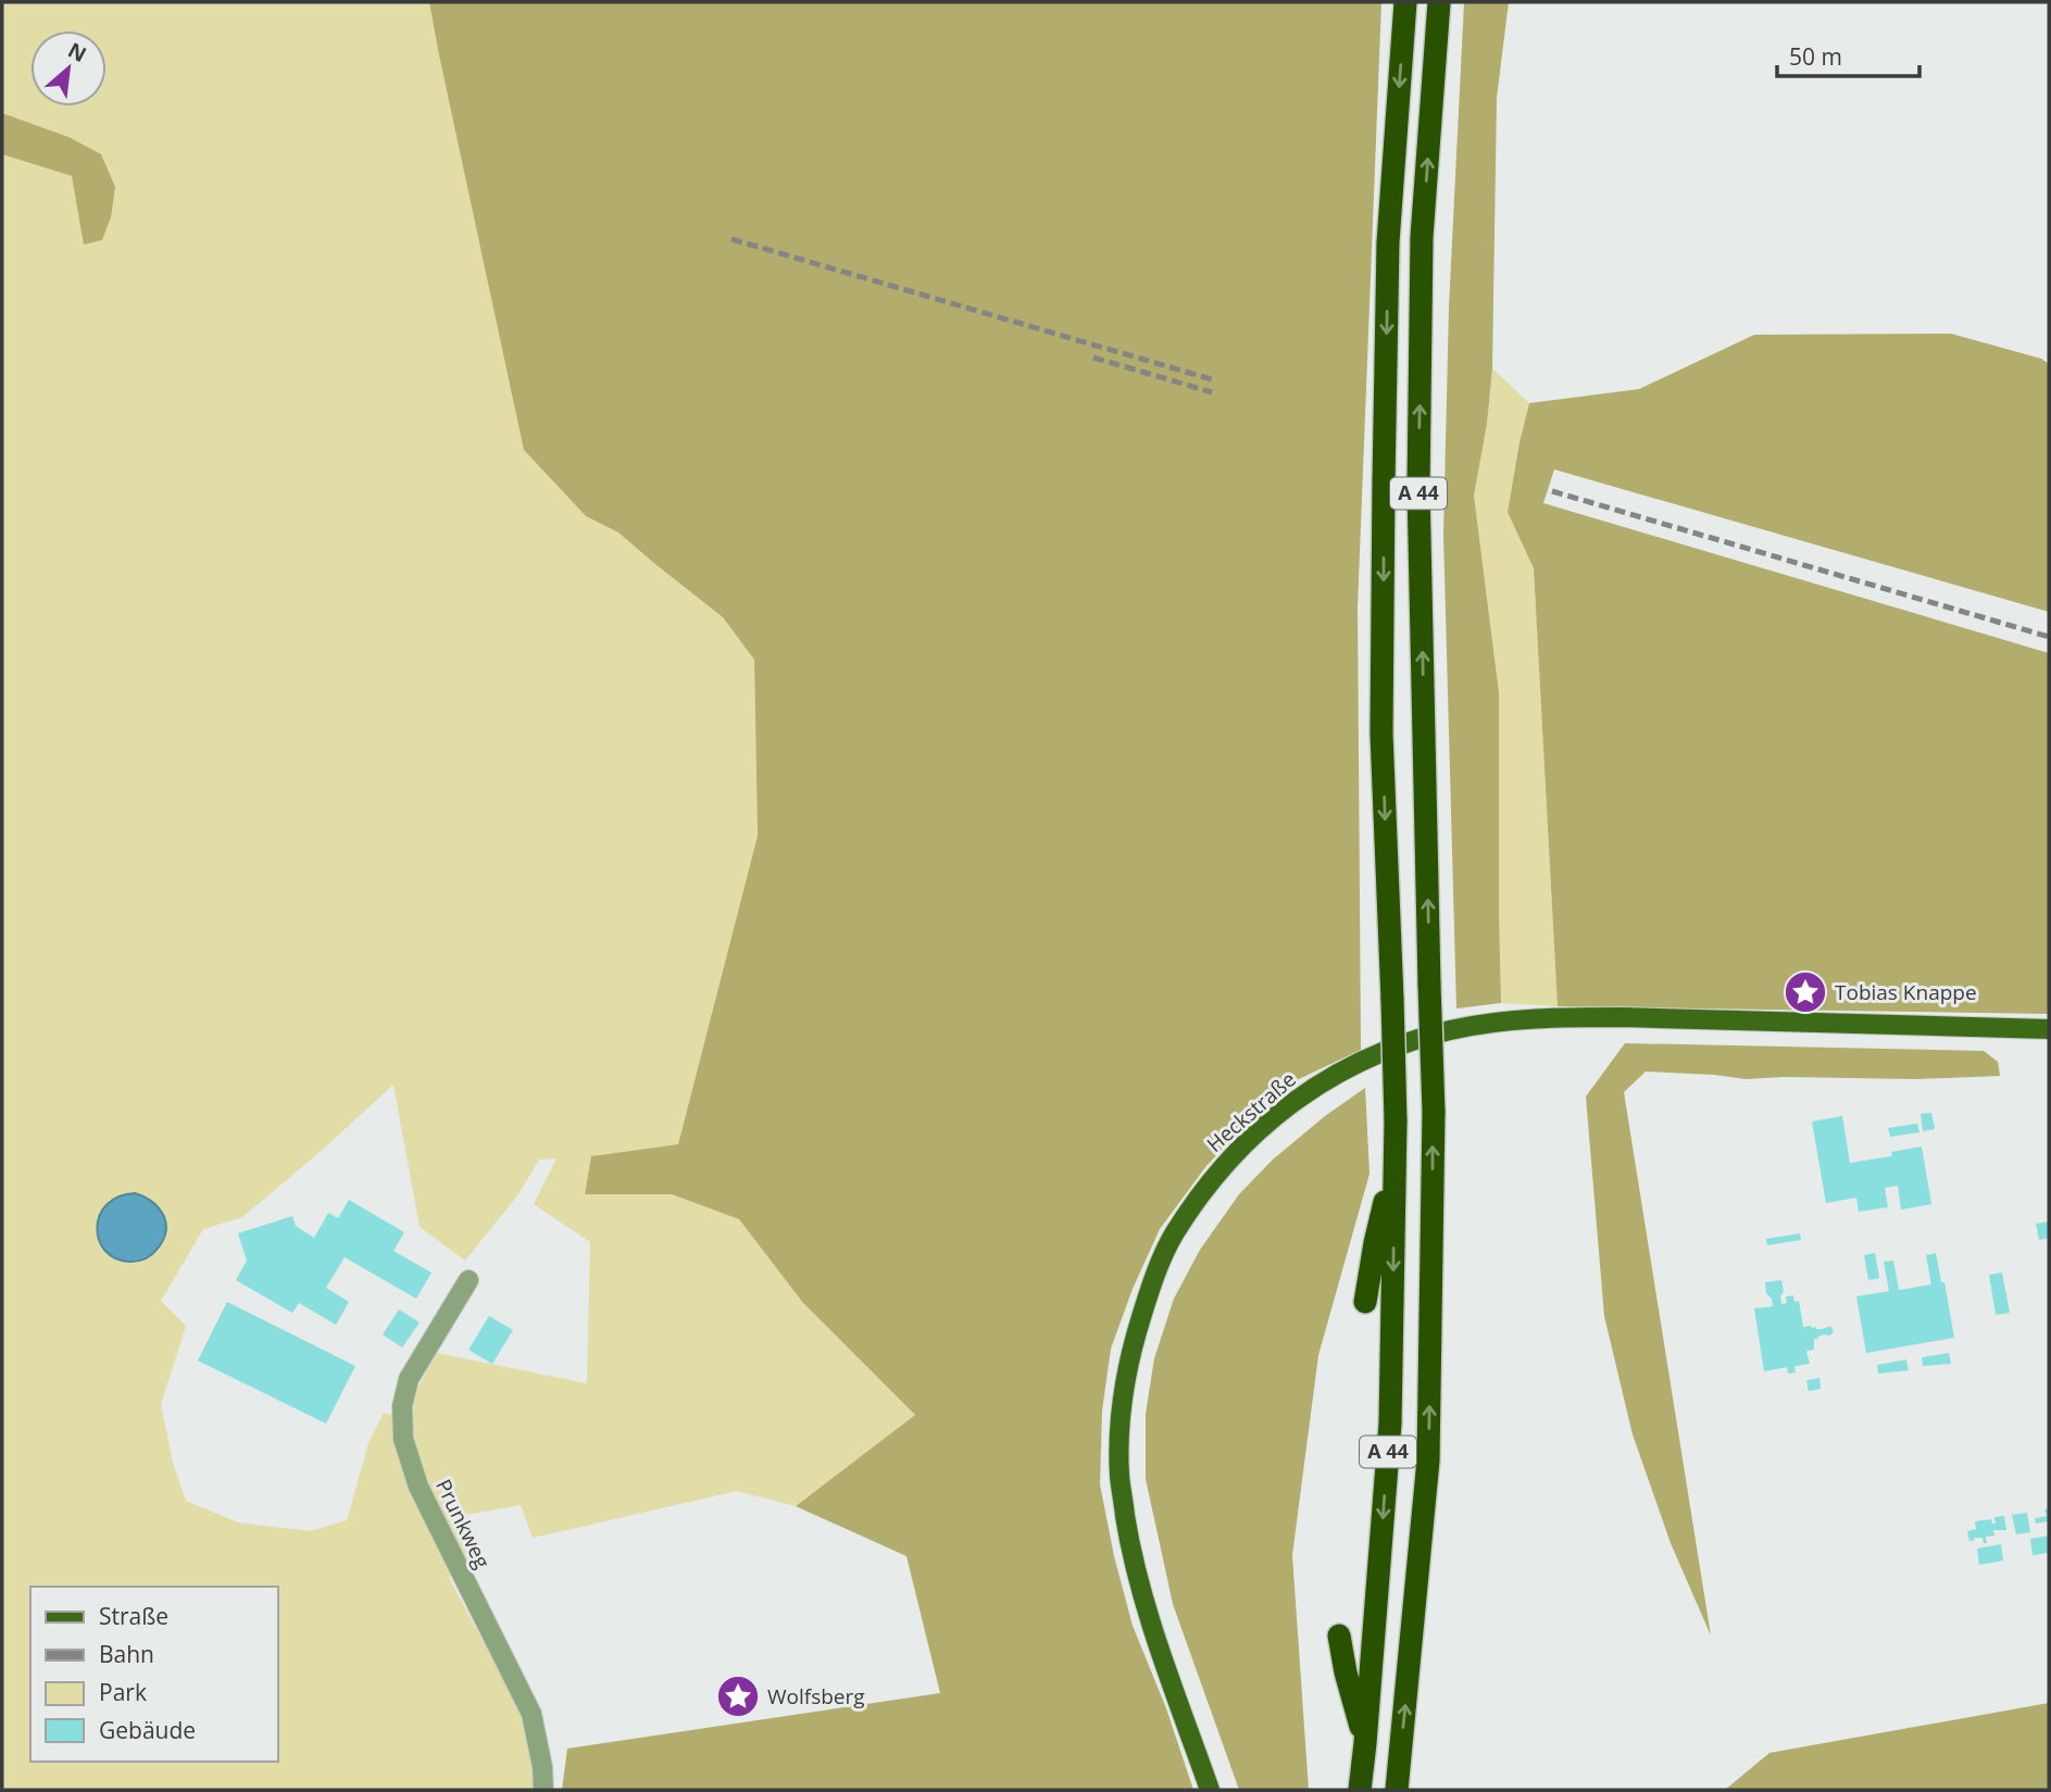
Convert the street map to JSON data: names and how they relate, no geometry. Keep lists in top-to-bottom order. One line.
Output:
{"streets":{"highway":["A 44"],"main road":["Heckstraße"],"street":["Prunkweg"]},"places":{"place":["Tobias Knappe","Wolfsberg"]},"legend":["Straße","Bahn","Park","Gebäude"],"scale_bar":"50 m","north":"top right"}
